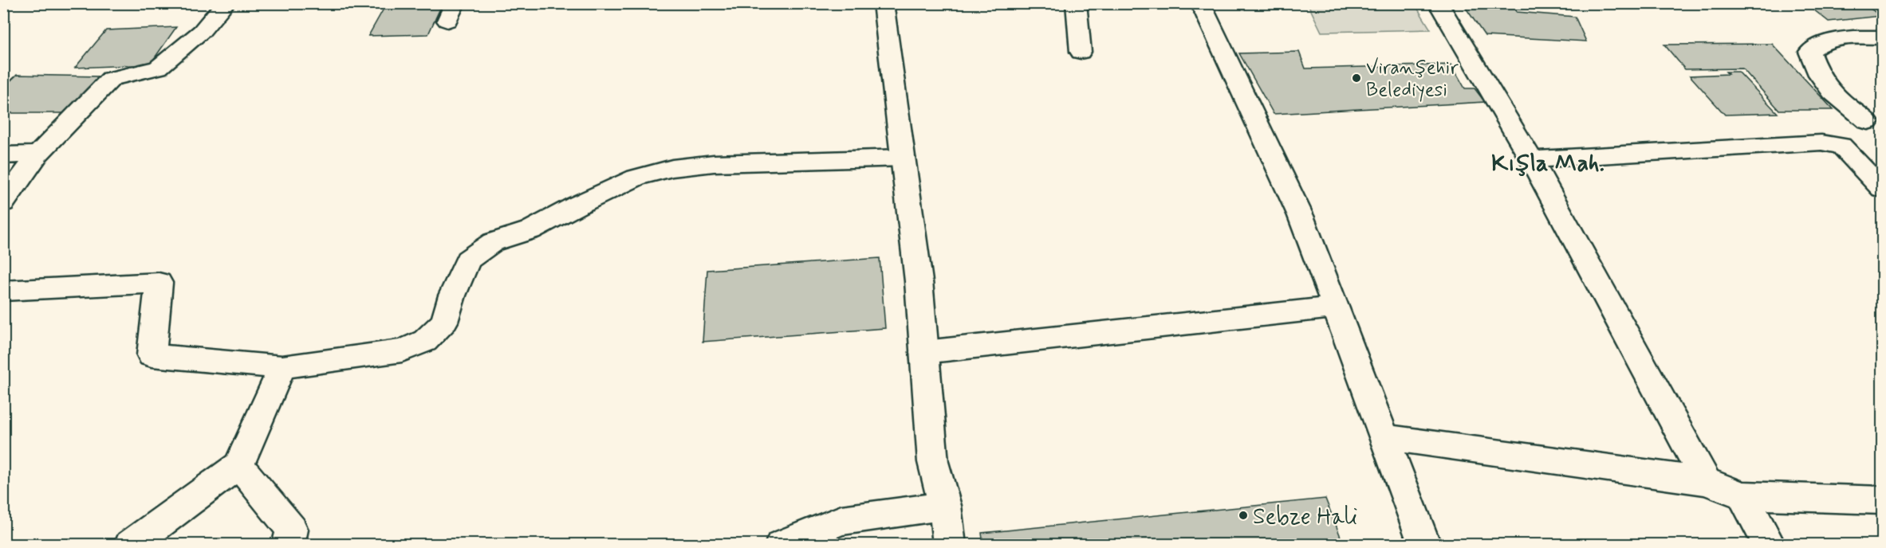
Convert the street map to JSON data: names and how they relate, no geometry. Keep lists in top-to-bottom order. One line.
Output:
{"districts":["Kışla Mah."],"places":["Viranşehir Belediyesi","Sebze Hali"]}
